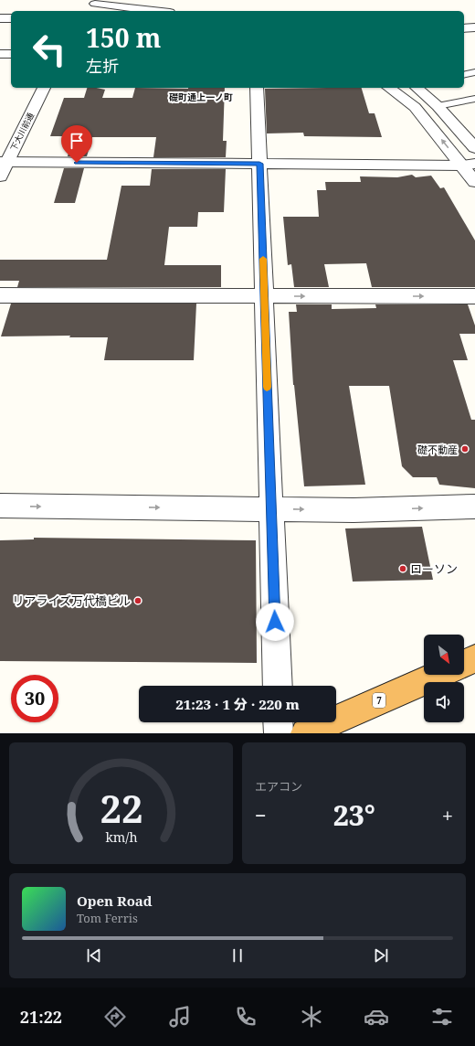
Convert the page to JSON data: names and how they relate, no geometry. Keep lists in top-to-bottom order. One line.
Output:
{"streets":{"highway":["7"],"street":["下大川前通"]},"districts":["礎町通上一ノ町"],"places":["礎不動産","ローソン","リアライズ万代橋ビル"],"north":"bottom right","page":{"turn":["150 m","左折"],"limit":"30","trip":"21:23 · 1 分 · 220 m","tile":"エアコン","heat":["−","23°","+"],"song":["Open Road","Tom Ferris"],"tabs":"21:22","gauge":["22","km/h"]}}
